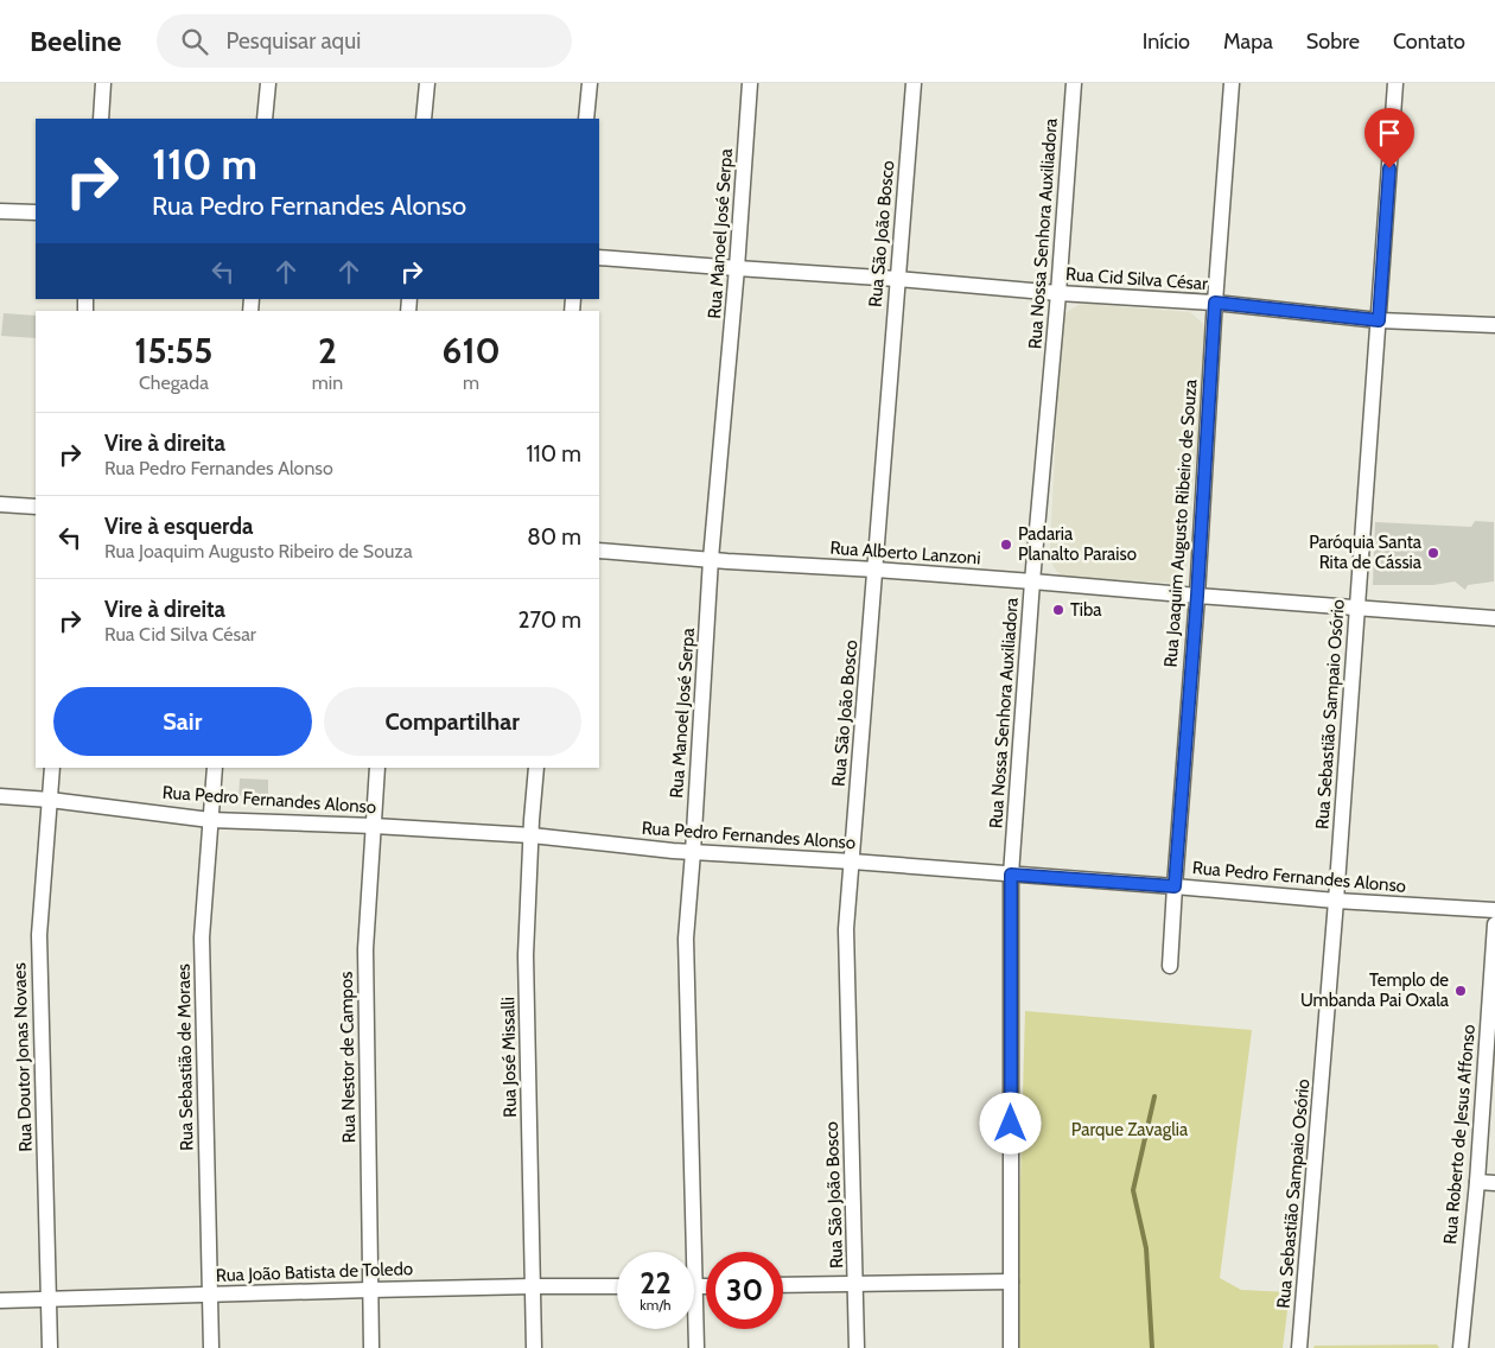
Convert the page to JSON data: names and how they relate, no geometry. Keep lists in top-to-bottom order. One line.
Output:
{"streets":{"street":["Rua Manoel José Serpa","Rua São João Bosco","Rua Nossa Senhora Auxiliadora","Rua Cid Silva César","Rua Joaquim Augusto Ribeiro de Souza","Rua Alberto Lanzoni","Rua Sebastião Sampaio Osório","Rua Pedro Fernandes Alonso","Rua Doutor Jonas Novaes","Rua Sebastião de Moraes","Rua Nestor de Campos","Rua José Missalli","Rua Roberto de Jesus Affonso","Rua João Batista de Toledo"]},"crossings":[["Rua Manoel José Serpa","Rua Cid Silva César"],["Rua Manoel José Serpa","Rua Alberto Lanzoni"],["Rua Manoel José Serpa","Rua Pedro Fernandes Alonso"],["Rua São João Bosco","Rua Cid Silva César"],["Rua São João Bosco","Rua Alberto Lanzoni"],["Rua São João Bosco","Rua Pedro Fernandes Alonso"],["Rua Nossa Senhora Auxiliadora","Rua Cid Silva César"],["Rua Nossa Senhora Auxiliadora","Rua Alberto Lanzoni"],["Rua Nossa Senhora Auxiliadora","Rua Pedro Fernandes Alonso"],["Rua Cid Silva César","Rua Joaquim Augusto Ribeiro de Souza"],["Rua Cid Silva César","Rua Sebastião Sampaio Osório"],["Rua Joaquim Augusto Ribeiro de Souza","Rua Alberto Lanzoni"],["Rua Joaquim Augusto Ribeiro de Souza","Rua Pedro Fernandes Alonso"],["Rua Alberto Lanzoni","Rua Sebastião Sampaio Osório"],["Rua Sebastião Sampaio Osório","Rua Pedro Fernandes Alonso"],["Rua Pedro Fernandes Alonso","Rua Doutor Jonas Novaes"],["Rua Pedro Fernandes Alonso","Rua Sebastião de Moraes"],["Rua Pedro Fernandes Alonso","Rua Nestor de Campos"],["Rua Pedro Fernandes Alonso","Rua José Missalli"],["Rua Doutor Jonas Novaes","Rua João Batista de Toledo"],["Rua Sebastião de Moraes","Rua João Batista de Toledo"],["Rua Nestor de Campos","Rua João Batista de Toledo"],["Rua José Missalli","Rua João Batista de Toledo"]],"parks":["Parque Zavaglia"],"places":["Padaria Planalto Paraiso","Paróquia Santa Rita de Cássia","Tiba","Templo de Umbanda Pai Oxala"],"page":{"header":"Beeline","search":"Pesquisar aqui","nav":["Início","Mapa","Sobre","Contato"],"turn":["110 m","Rua Pedro Fernandes Alonso"],"eta":["15:55","Chegada","2","min","610","m"],"list":[{"name":"Vire à direita","note":"Rua Pedro Fernandes Alonso","value":"110 m"},{"name":"Vire à esquerda","note":"Rua Joaquim Augusto Ribeiro de Souza","value":"80 m"},{"name":"Vire à direita","note":"Rua Cid Silva César","value":"270 m"}],"buttons":["Sair","Compartilhar"],"speed":"22 km/h","limit":"30"}}
